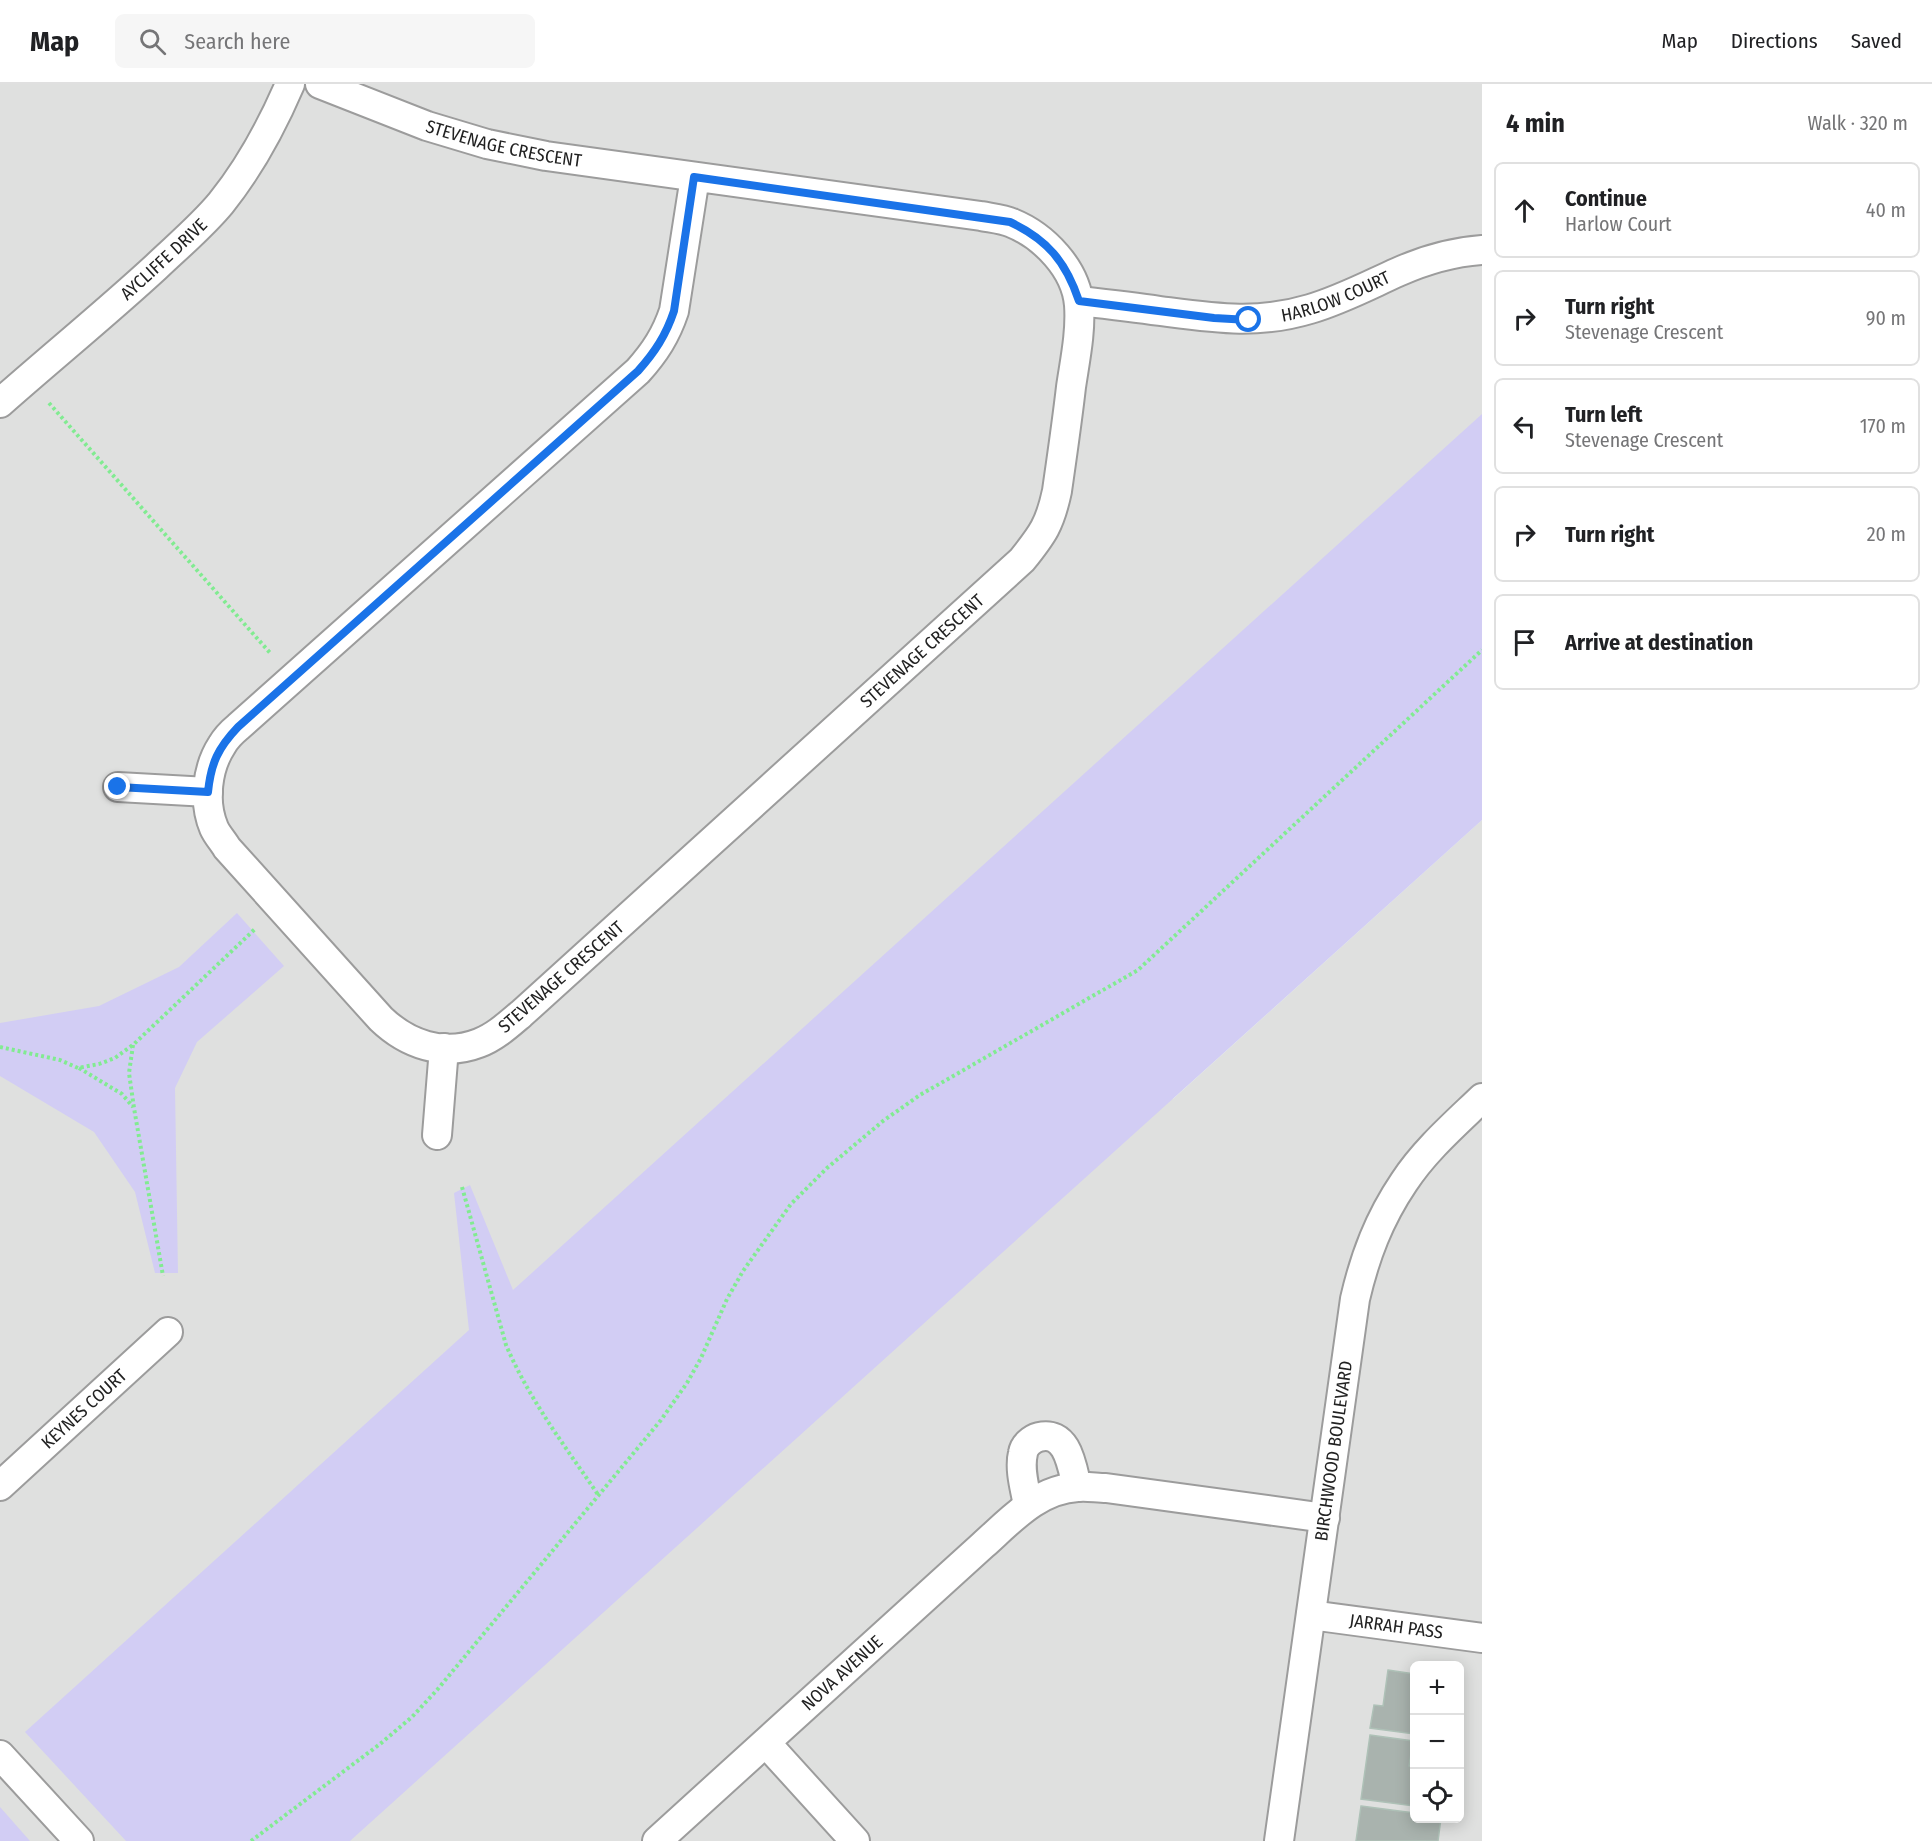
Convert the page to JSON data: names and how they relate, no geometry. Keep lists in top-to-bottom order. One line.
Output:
{"streets":{"street":["STEVENAGE CRESCENT","AYCLIFFE DRIVE","HARLOW COURT","KEYNES COURT","BIRCHWOOD BOULEVARD","JARRAH PASS","NOVA AVENUE"]},"crossings":[["STEVENAGE CRESCENT","HARLOW COURT"],["BIRCHWOOD BOULEVARD","JARRAH PASS"],["BIRCHWOOD BOULEVARD","NOVA AVENUE"]],"page":{"header":"Map","search":"Search here","nav":["Map","Directions","Saved"],"heading":["4 min","Walk · 320 m"],"list":[["Continue","Harlow Court","40 m"],["Turn right","Stevenage Crescent","90 m"],["Turn left","Stevenage Crescent","170 m"],["Turn right","20 m"],"Arrive at destination"],"map_buttons":["+","−"]}}
